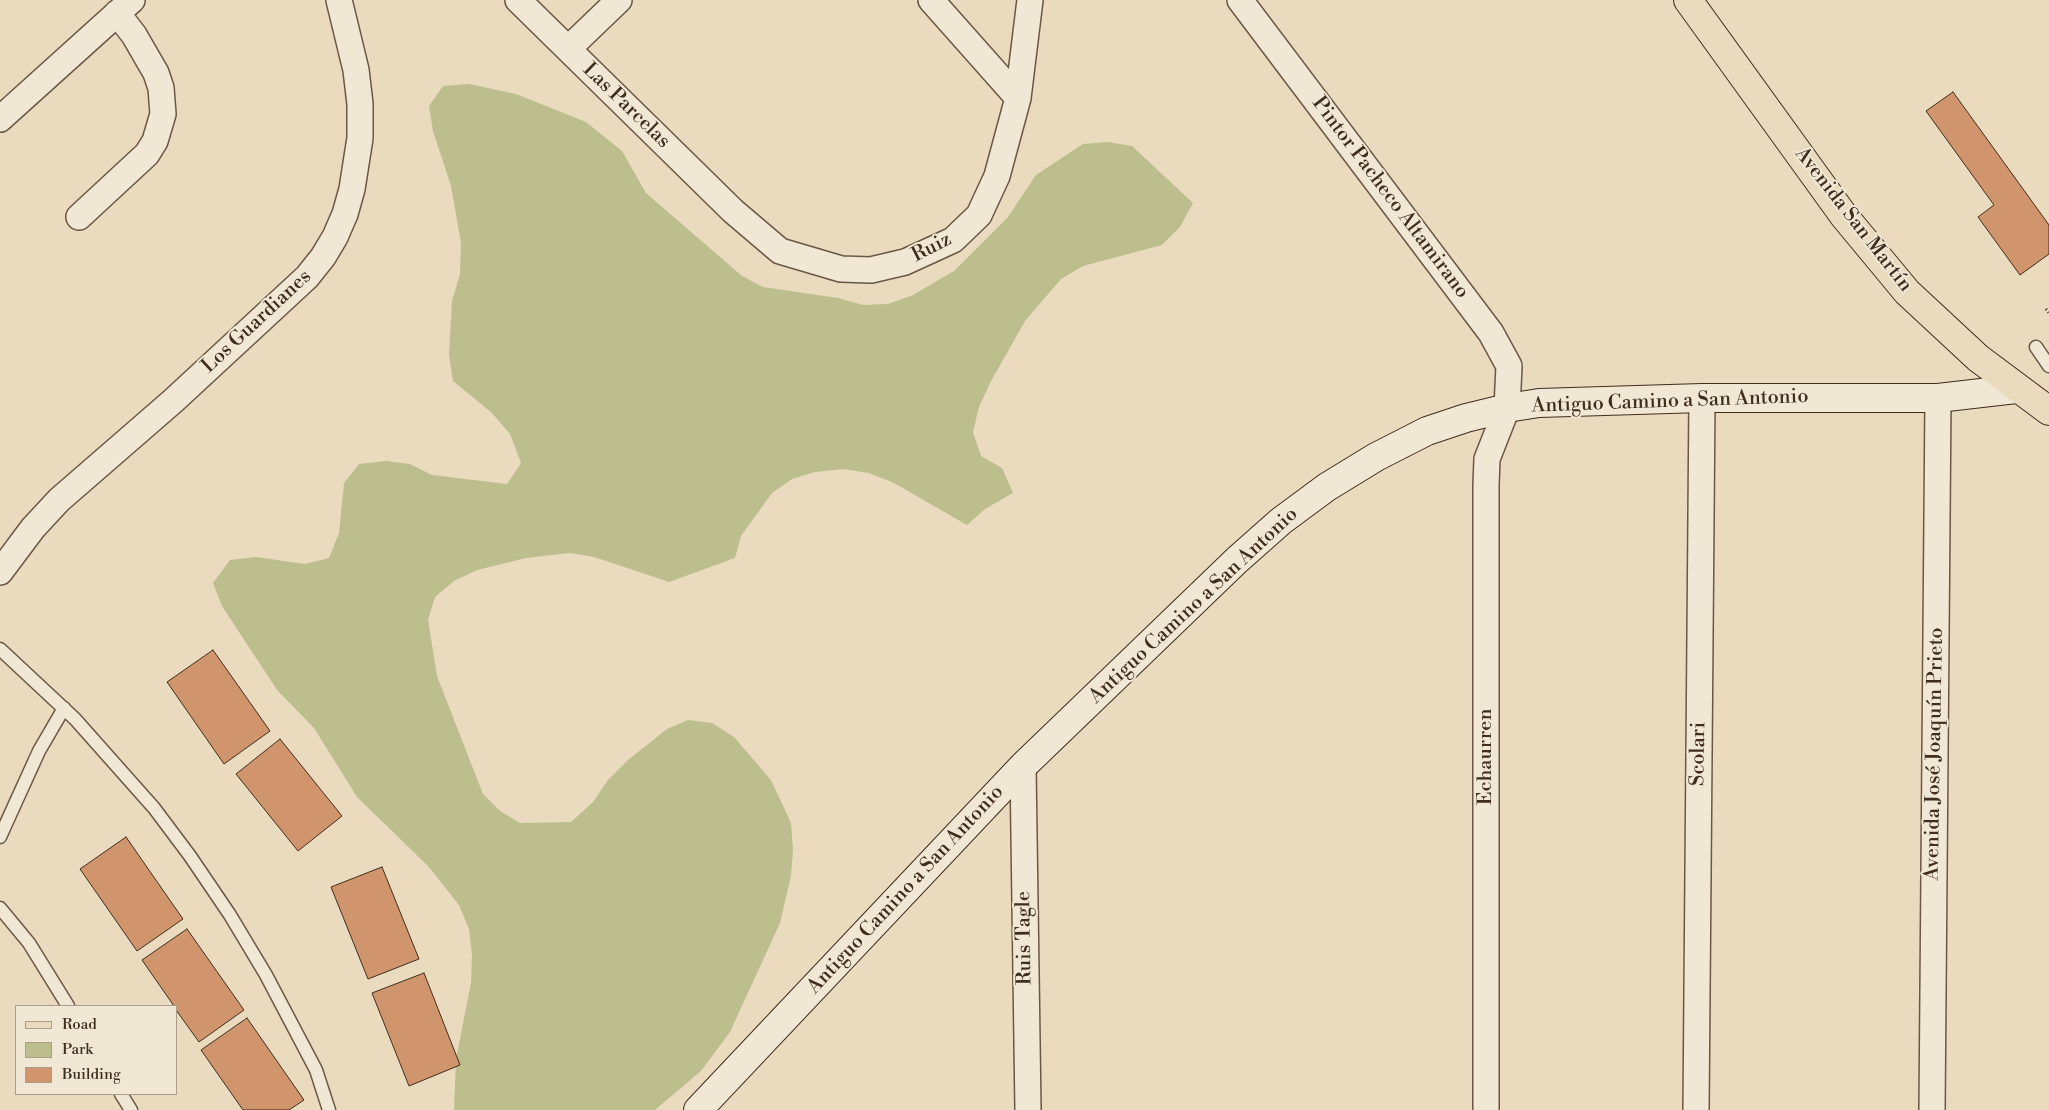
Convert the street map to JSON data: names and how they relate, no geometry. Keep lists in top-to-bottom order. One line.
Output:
{"streets":{"main road":["Avenida San Martín"],"street":["Las Parcelas","Pintor Pacheco Altamirano","Ruiz","Los Guardianes","Antiguo Camino a San Antonio","Scolari","Avenida José Joaquín Prieto","Echaurren","Ruis Tagle"]},"crossings":[["Las Parcelas","Ruiz"],["Pintor Pacheco Altamirano","Antiguo Camino a San Antonio"],["Pintor Pacheco Altamirano","Echaurren"],["Avenida San Martín","Antiguo Camino a San Antonio"],["Antiguo Camino a San Antonio","Scolari"],["Antiguo Camino a San Antonio","Avenida José Joaquín Prieto"],["Antiguo Camino a San Antonio","Echaurren"],["Antiguo Camino a San Antonio","Ruis Tagle"]],"legend":["Road","Park","Building"]}
